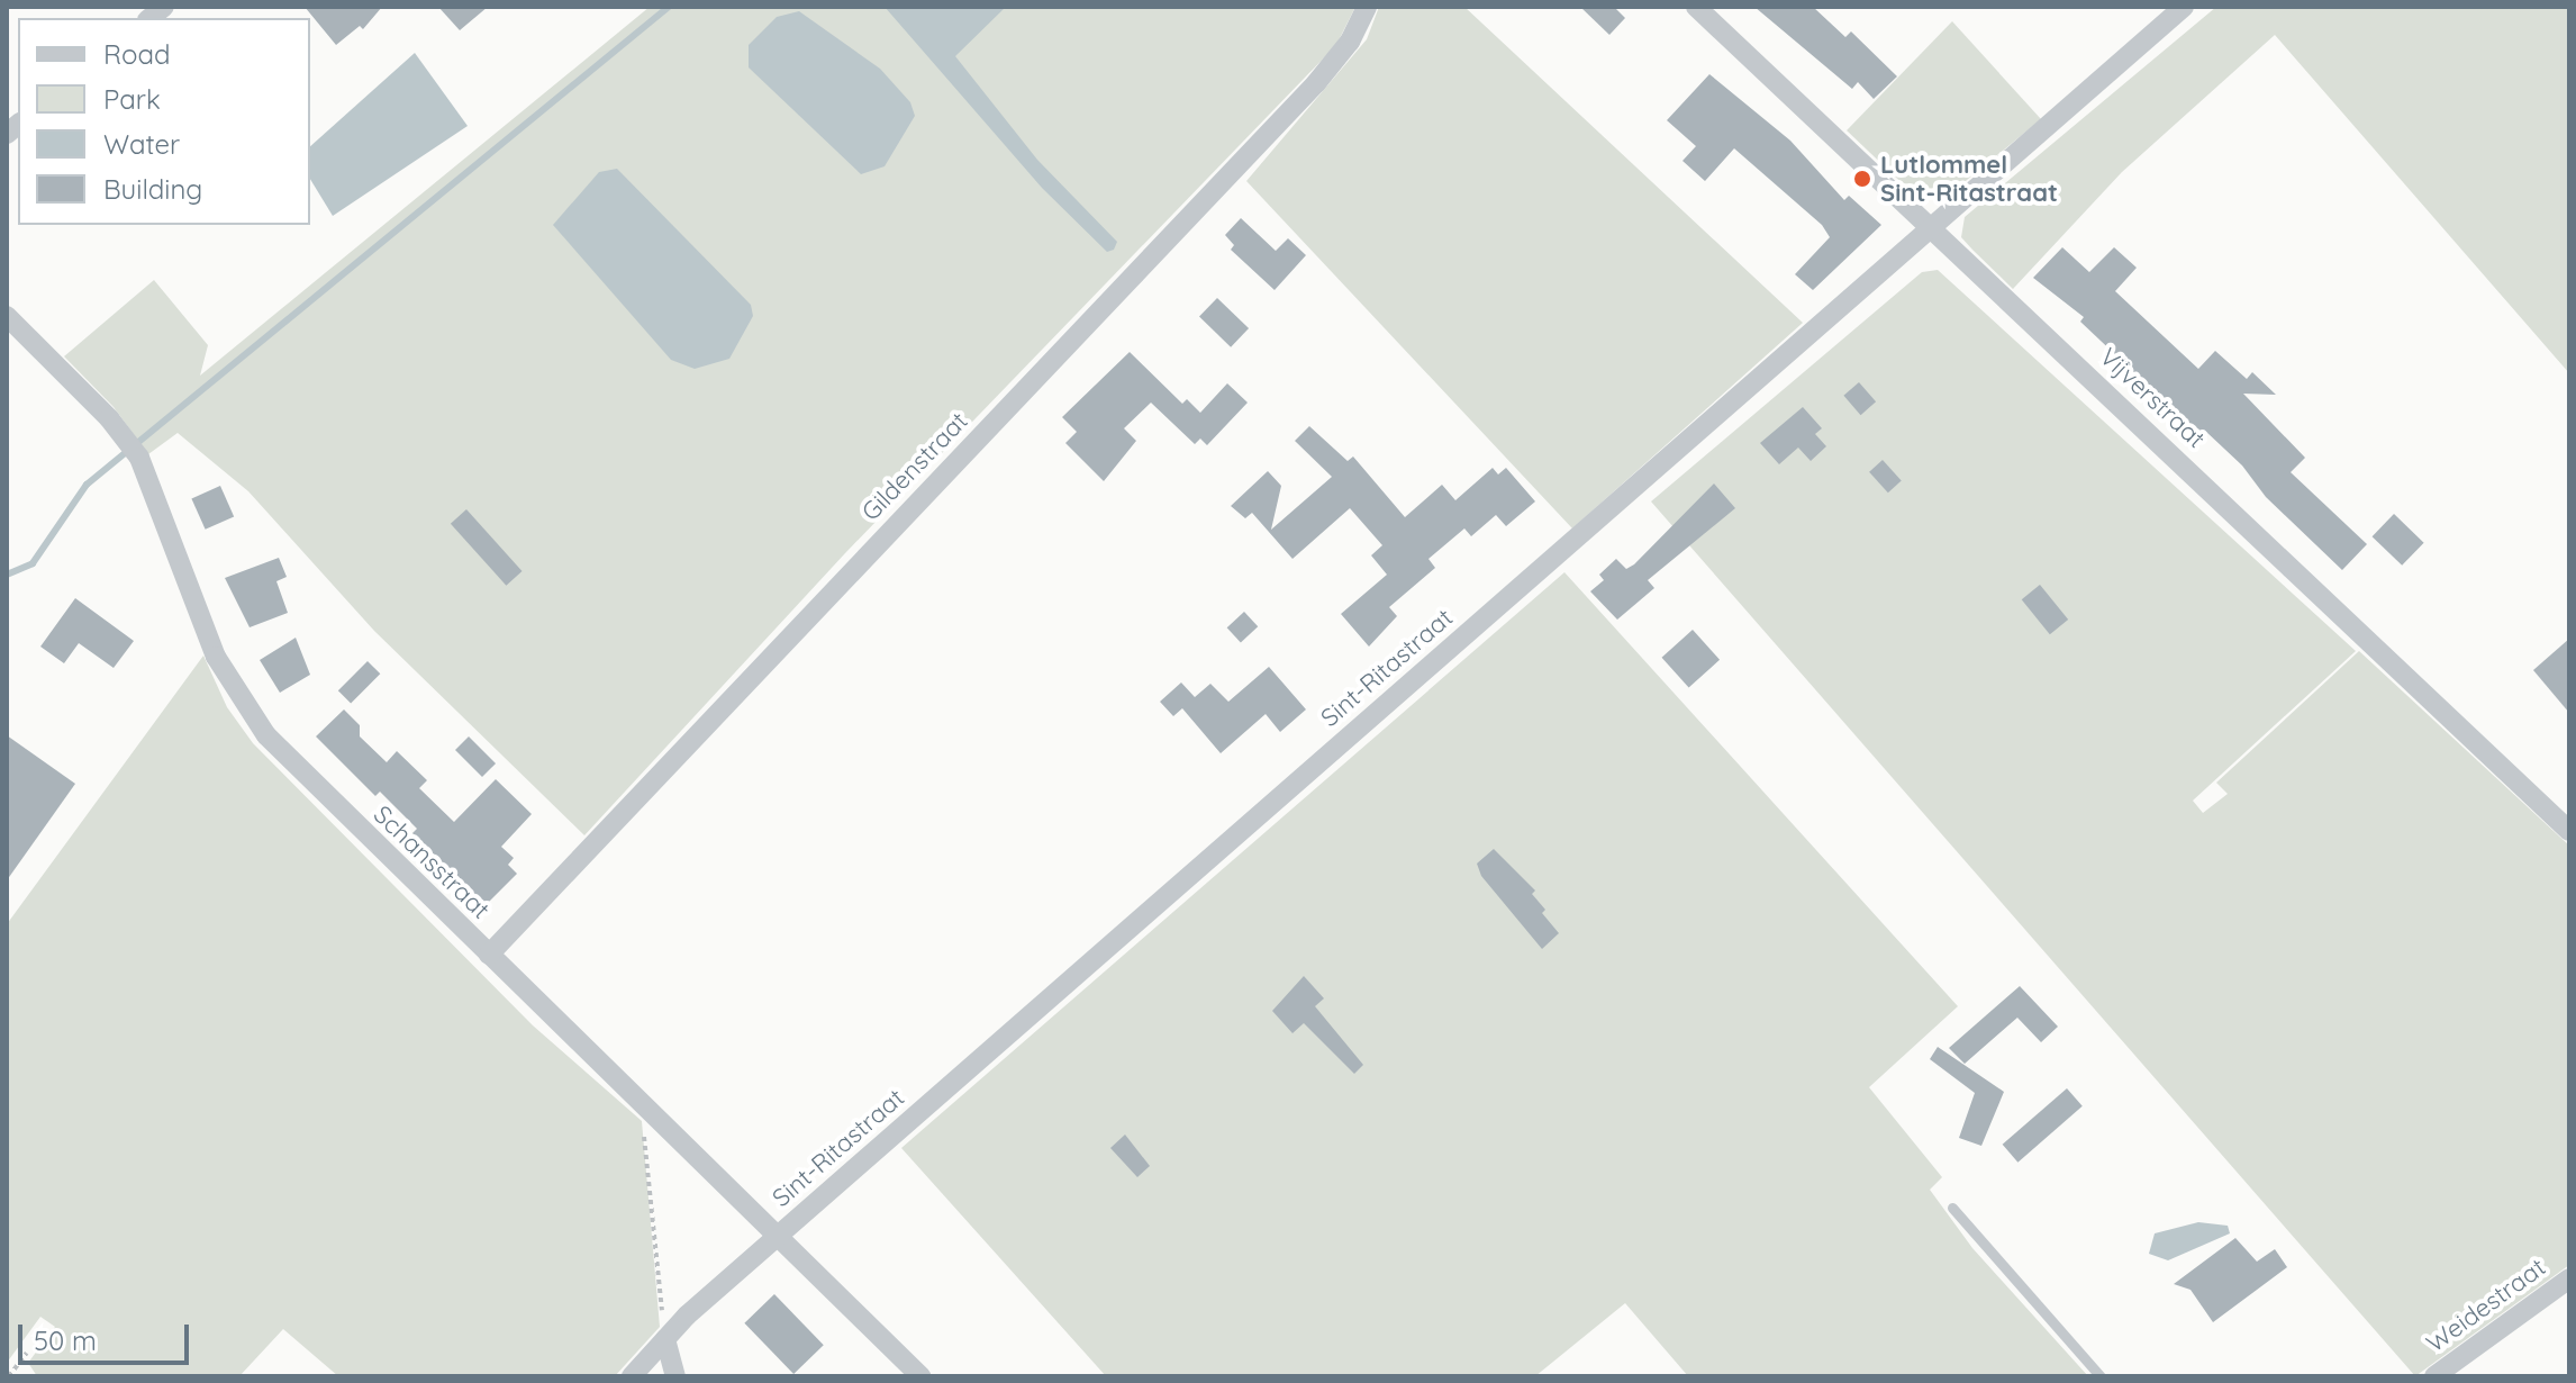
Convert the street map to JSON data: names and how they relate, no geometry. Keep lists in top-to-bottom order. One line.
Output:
{"streets":{"street":["Vijverstraat","Gildenstraat","Sint-Ritastraat","Schansstraat","Weidestraat"]},"crossings":[["Vijverstraat","Sint-Ritastraat"],["Gildenstraat","Schansstraat"],["Sint-Ritastraat","Schansstraat"]],"places":["Lutlommel Sint-Ritastraat"],"legend":["Road","Park","Water","Building"],"scale_bar":"50 m"}
